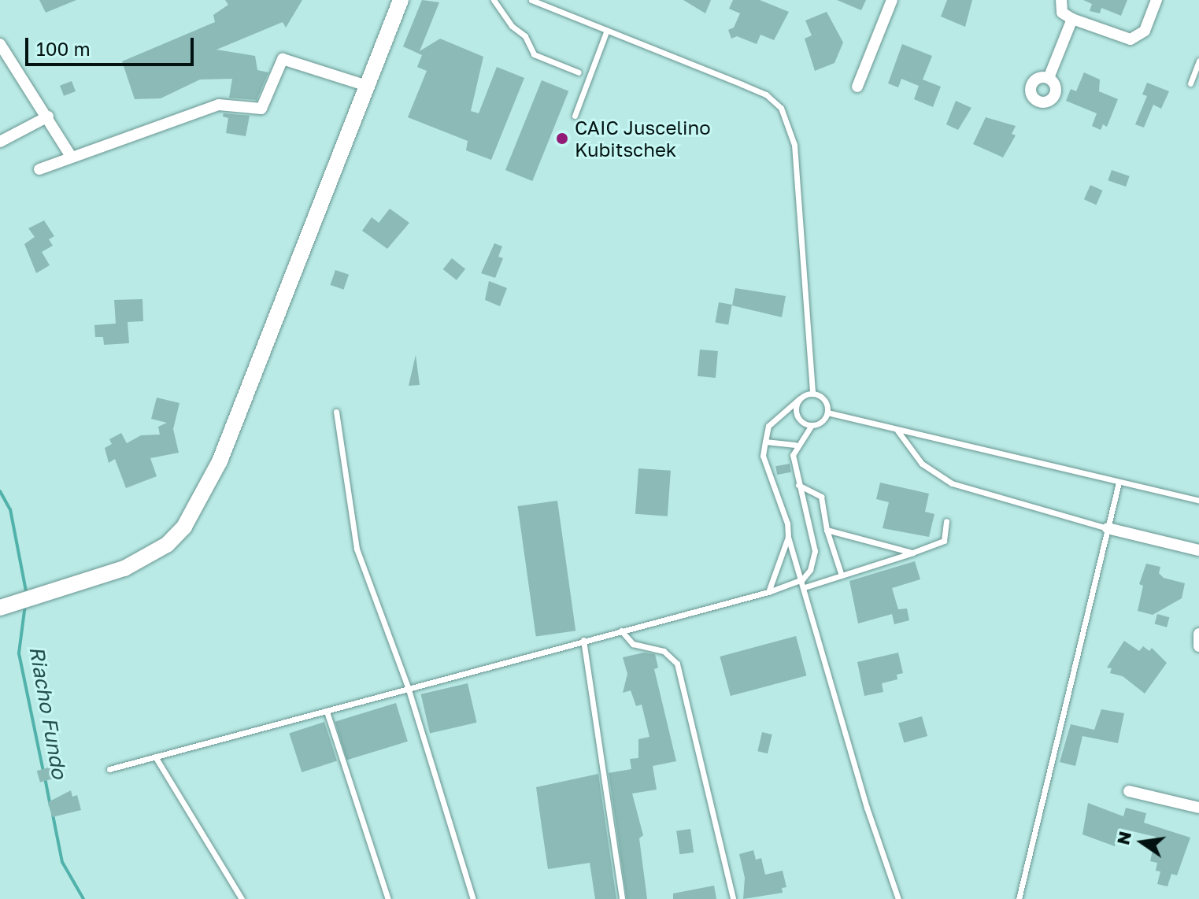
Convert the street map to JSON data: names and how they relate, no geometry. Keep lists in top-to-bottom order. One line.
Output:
{"water":["Riacho Fundo"],"places":["CAIC Juscelino Kubitschek"],"scale_bar":"100 m","north":"left"}
